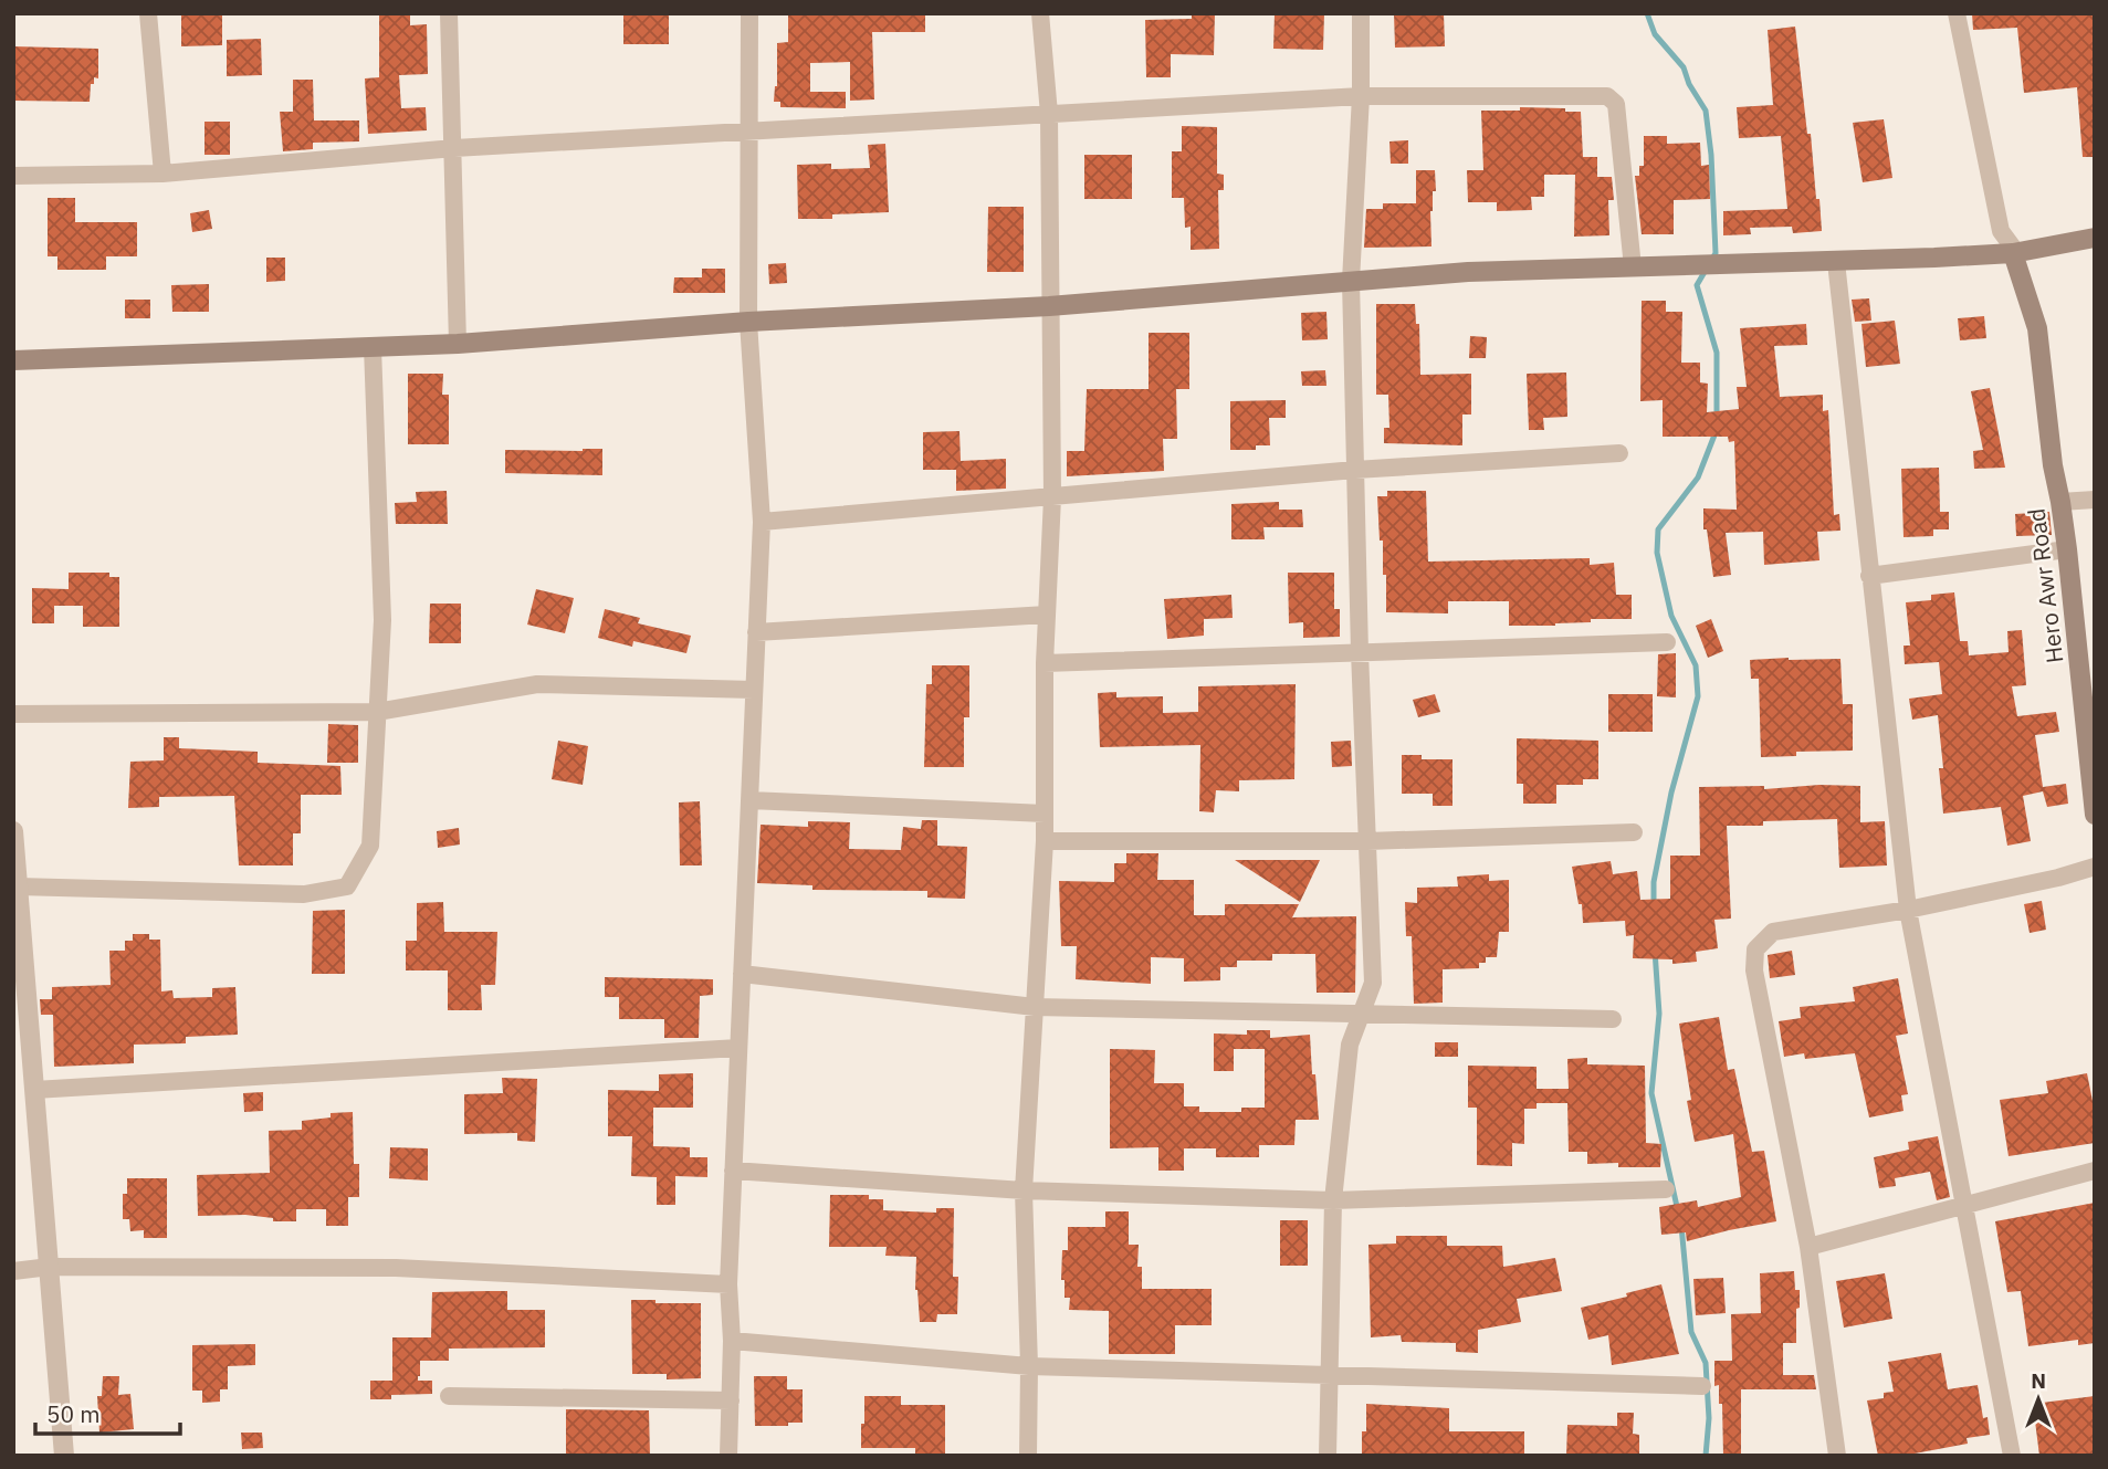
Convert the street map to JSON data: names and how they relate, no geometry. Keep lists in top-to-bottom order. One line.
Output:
{"streets":{"main road":["Hero Awr Road"]},"scale_bar":"50 m","north":"top"}
